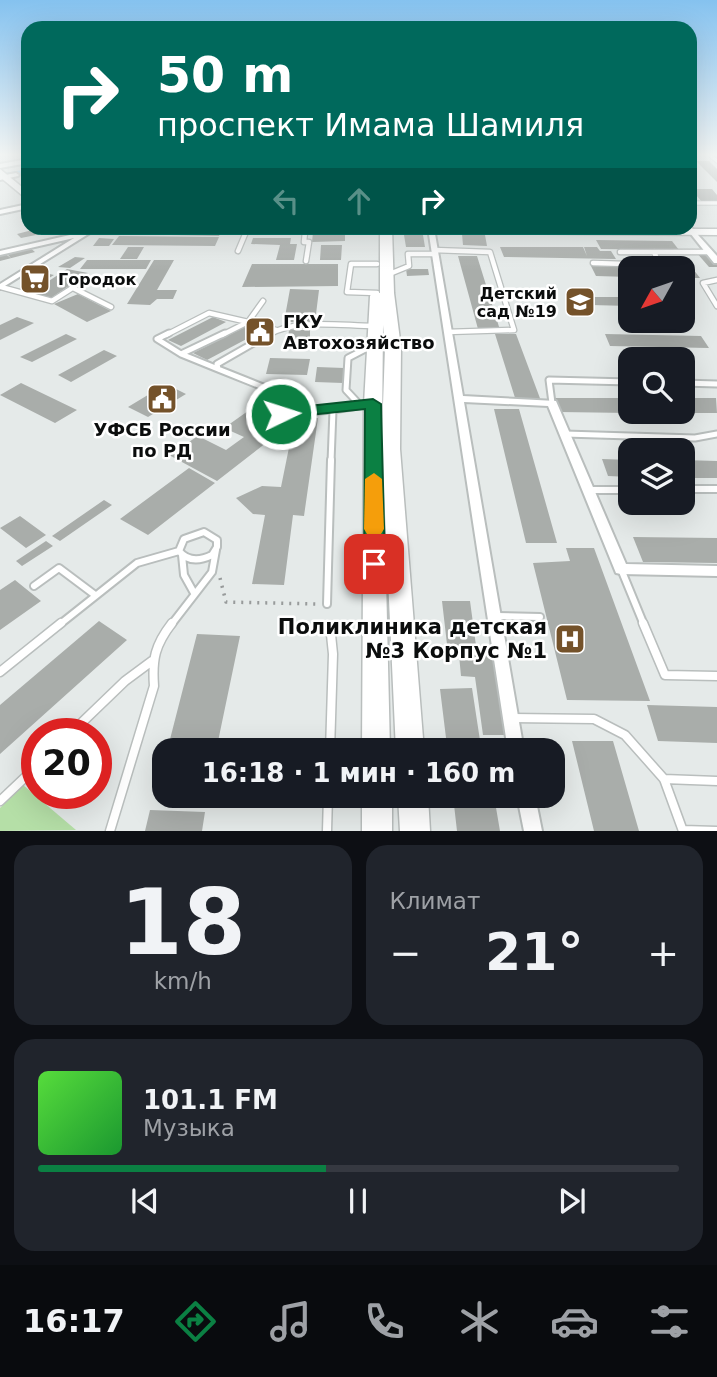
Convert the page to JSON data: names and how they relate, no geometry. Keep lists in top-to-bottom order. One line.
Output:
{"places":{"supermarket":["Городок"],"school or university":["Детский сад №19"],"public building":["ГКУ Автохозяйство","УФСБ России по РД"],"hospital":["Поликлиника детская №3 Корпус №1"]},"north":"bottom left","page":{"turn":["50 m","проспект Имама Шамиля"],"limit":"20","trip":"16:18 · 1 мин · 160 m","tile":[["18","km/h"],"Климат"],"heat":["−","21°","+"],"song":["101.1 FM","Музыка"],"tabs":"16:17"}}
